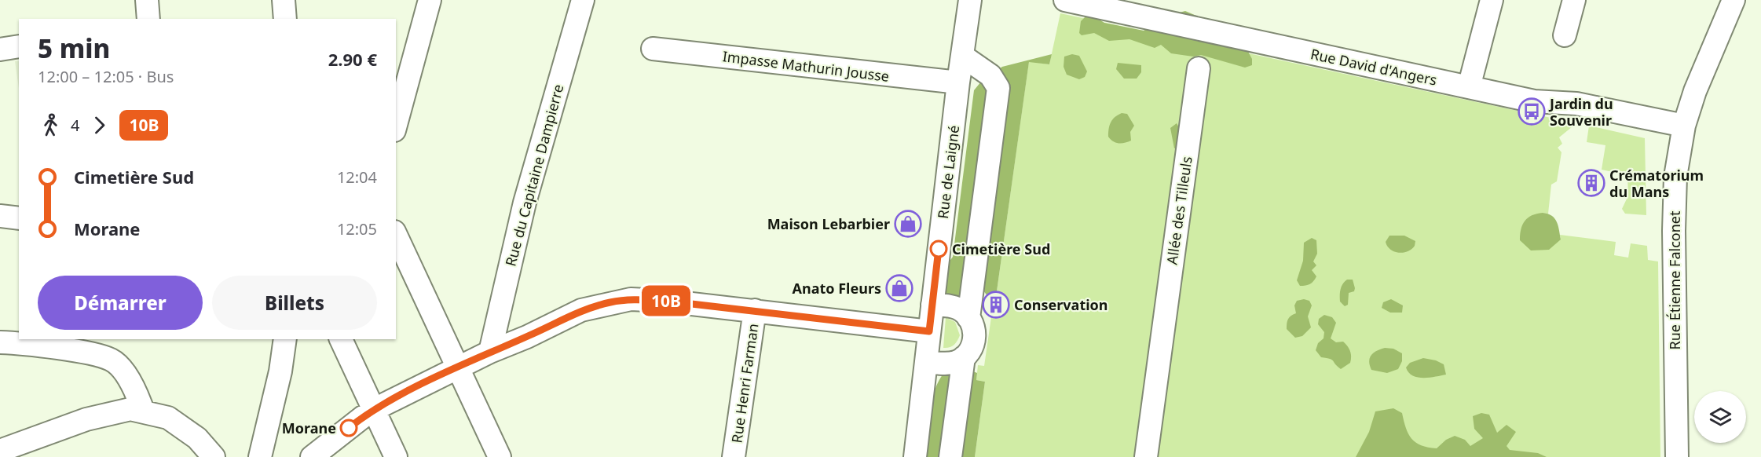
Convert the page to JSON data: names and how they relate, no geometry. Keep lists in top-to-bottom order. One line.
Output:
{"streets":{"street":["Impasse Mathurin Jousse","Rue David d'Angers","Rue de Laigné","Rue du Capitaine Dampierre","Allée des Tilleuls","Rue Étienne Falconet","Rue Henri Farman"]},"crossings":[["Impasse Mathurin Jousse","Rue de Laigné"],["Rue David d'Angers","Rue Étienne Falconet"]],"places":{"bus stop":["Jardin du Souvenir"],"building":["Crématorium du Mans","Conservation"],"shop":["Maison Lebarbier","Anato Fleurs"],"other":["Cimetière Sud","Morane"]},"lines":["bus line 10B"],"page":{"on_map":"10B","heading":["5 min","12:00 – 12:05 · Bus","2.90 €"],"legs":["4","10B"],"list":[{"name":"Cimetière Sud","value":"12:04"},{"name":"Morane","value":"12:05"}],"buttons":["Démarrer","Billets"]}}
